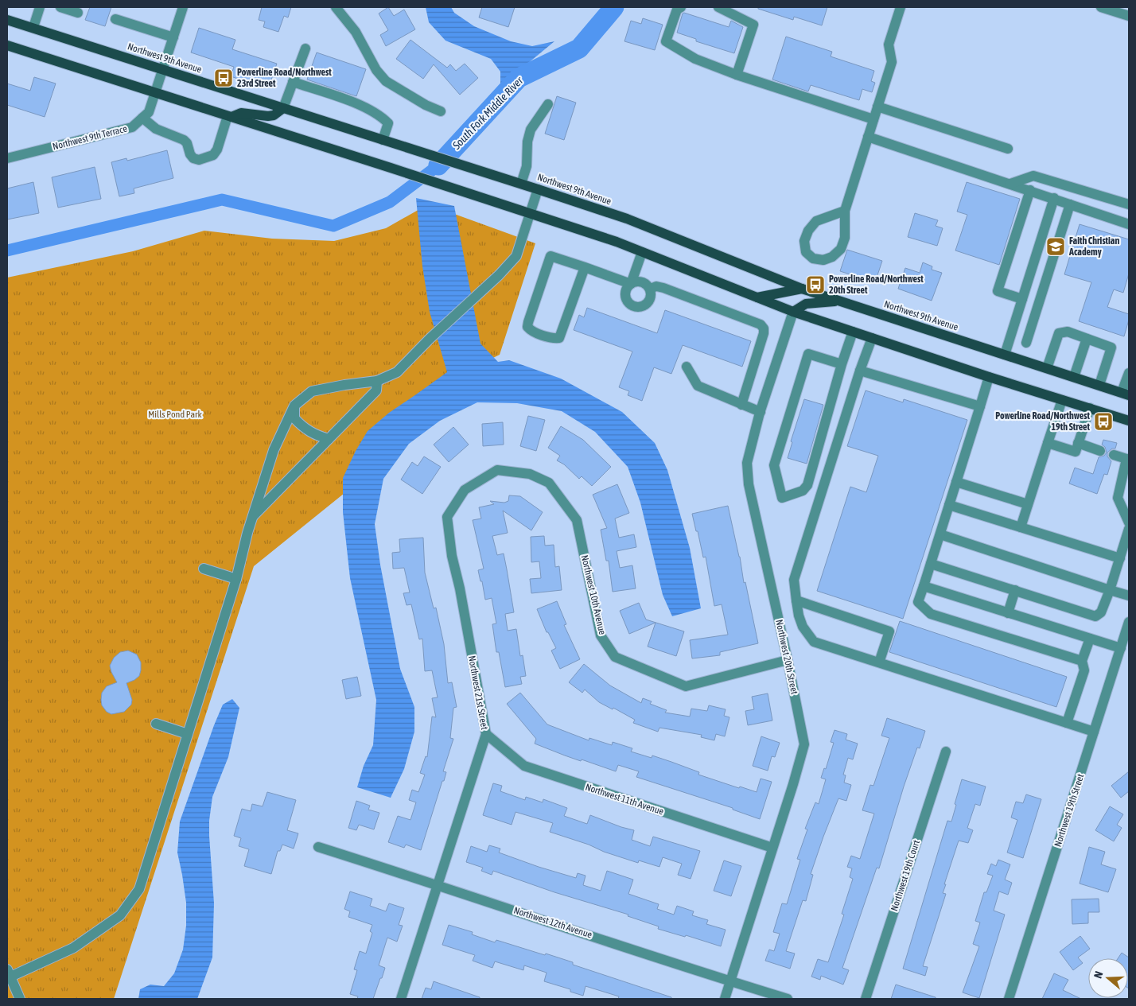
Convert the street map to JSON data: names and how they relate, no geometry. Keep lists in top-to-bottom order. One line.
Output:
{"streets":{"main road":["Northwest 9th Avenue"],"street":["Northwest 9th Terrace","Northwest 10th Avenue","Northwest 20th Street","Northwest 21st Street","Northwest 11th Avenue","Northwest 19th Street","Northwest 19th Court","Northwest 12th Avenue"]},"crossings":[["Northwest 9th Avenue","Northwest 9th Terrace"],["Northwest 10th Avenue","Northwest 20th Street"],["Northwest 10th Avenue","Northwest 21st Street"],["Northwest 20th Street","Northwest 11th Avenue"],["Northwest 20th Street","Northwest 12th Avenue"],["Northwest 21st Street","Northwest 11th Avenue"],["Northwest 21st Street","Northwest 12th Avenue"]],"water":["South Fork Middle River"],"parks":["Mills Pond Park"],"places":{"bus stop":["Powerline Road/Northwest 23rd Street","Powerline Road/Northwest 20th Street","Powerline Road/Northwest 19th Street"],"school or university":["Faith Christian Academy"]},"north":"left"}
